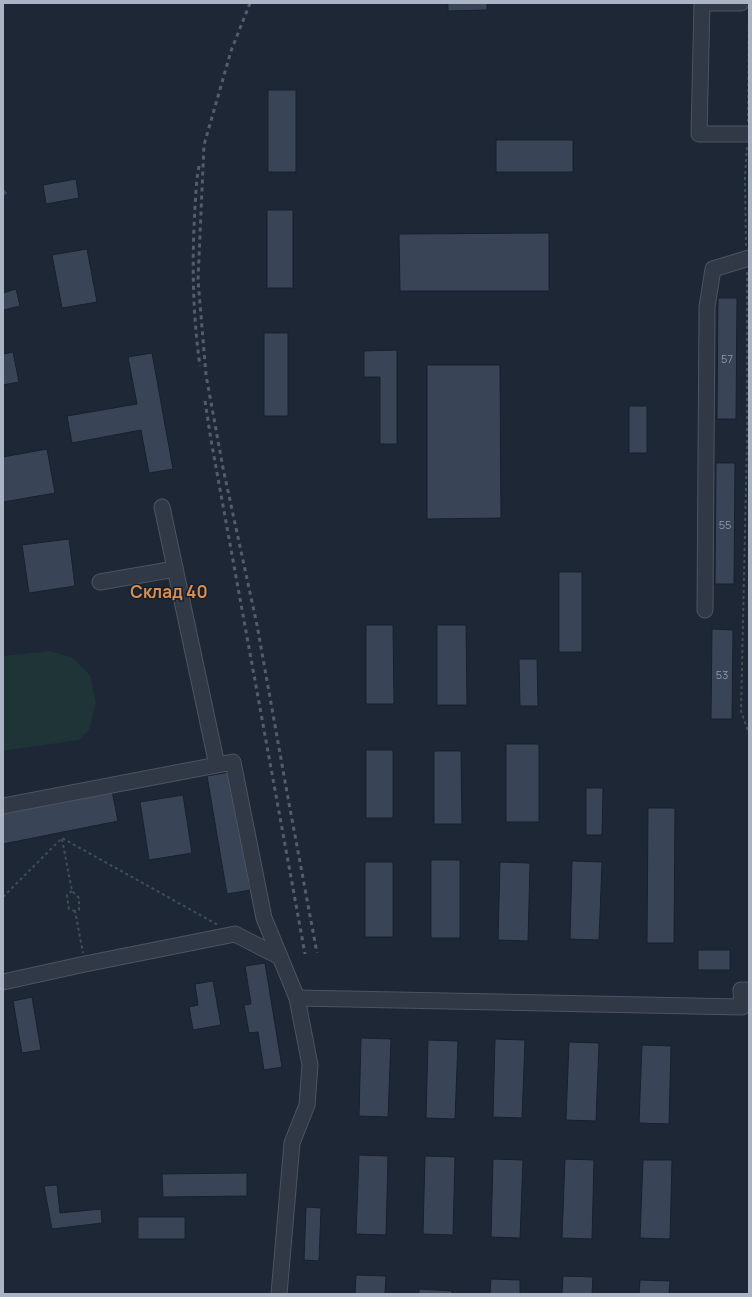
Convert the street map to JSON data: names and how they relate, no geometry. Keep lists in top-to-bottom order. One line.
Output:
{"districts":["Склад 40"],"house_numbers":["57","55","53"]}
